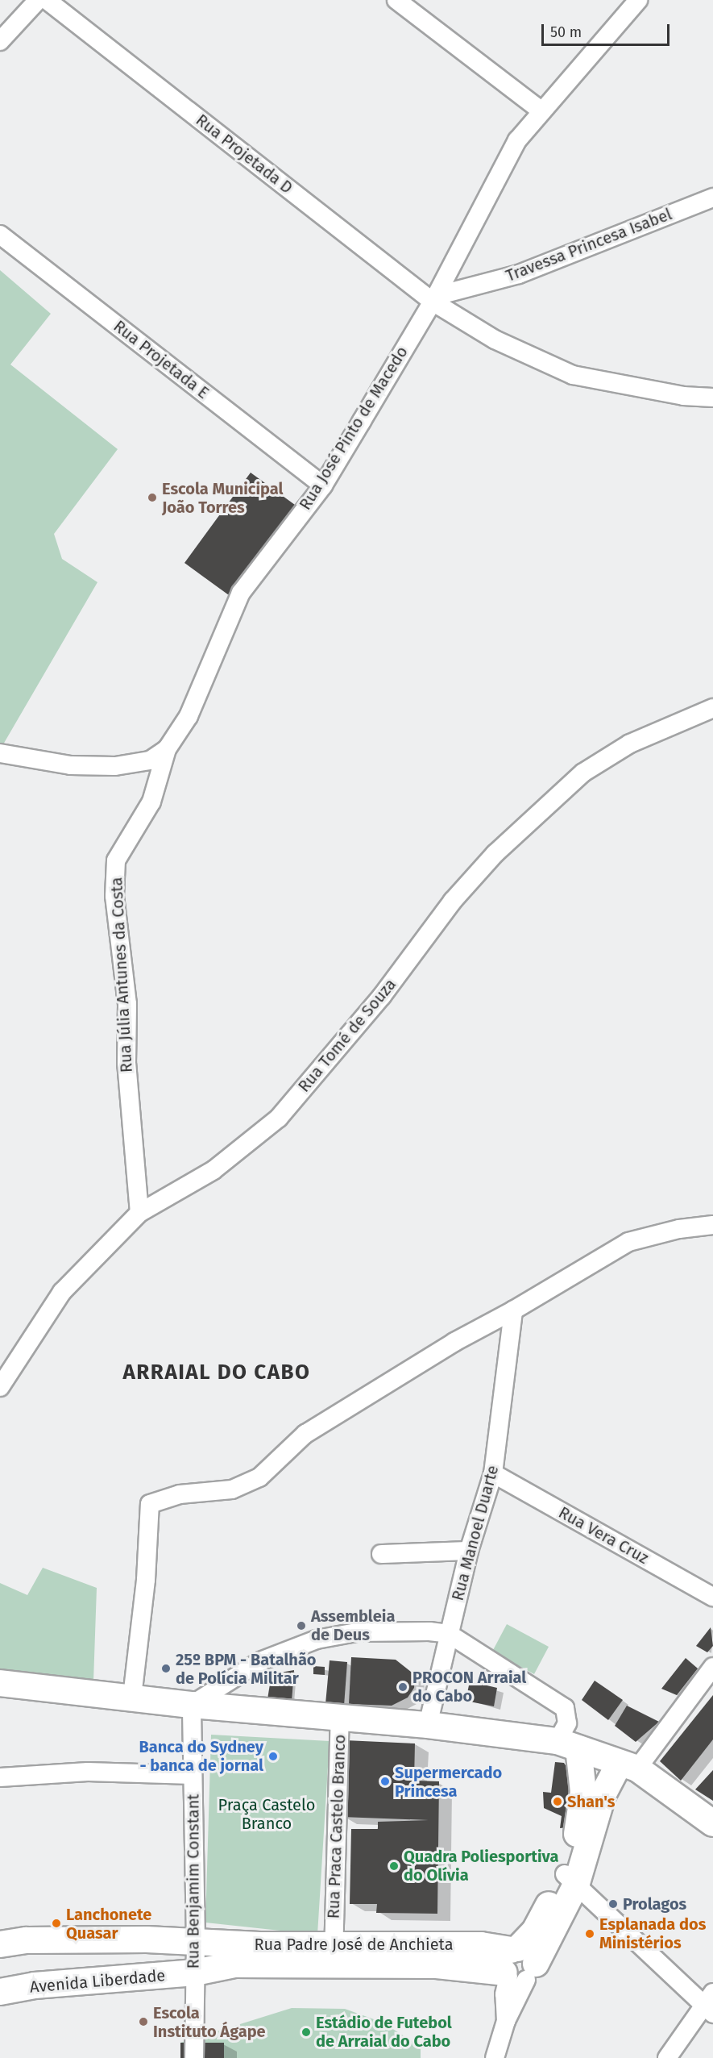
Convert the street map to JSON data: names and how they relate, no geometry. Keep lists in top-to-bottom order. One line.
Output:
{"streets":{"main road":["Rua Padre José de Anchieta","Avenida Liberdade"],"street":["Rua Projetada D","Travessa Princesa Isabel","Rua Projetada E","Rua José Pinto de Macedo","Rua Júlia Antunes da Costa","Rua Tomé de Souza","Rua Manoel Duarte","Rua Vera Cruz","Rua Praca Castelo Branco","Rua Benjamim Constant"]},"crossings":[["Rua Projetada D","Travessa Princesa Isabel"],["Rua Projetada D","Rua José Pinto de Macedo"],["Travessa Princesa Isabel","Rua José Pinto de Macedo"],["Rua Projetada E","Rua José Pinto de Macedo"],["Rua José Pinto de Macedo","Rua Júlia Antunes da Costa"],["Rua Júlia Antunes da Costa","Rua Tomé de Souza"],["Rua Manoel Duarte","Rua Vera Cruz"],["Rua Praca Castelo Branco","Rua Padre José de Anchieta"],["Rua Benjamim Constant","Rua Padre José de Anchieta"],["Rua Benjamim Constant","Avenida Liberdade"],["Rua Padre José de Anchieta","Avenida Liberdade"]],"districts":["ARRAIAL DO CABO"],"parks":["Praça Castelo Branco"],"places":["Escola Municipal João Torres","Assembleia de Deus","25º BPM - Batalhão de Polícia Militar","PROCON Arraial do Cabo","Banca do Sydney - banca de jornal","Supermercado Princesa","Shan's","Quadra Poliesportiva do Olívia","Prolagos","Lanchonete Quasar","Esplanada dos Ministérios","Escola Instituto Ágape","Estádio de Futebol de Arraial do Cabo"],"scale_bar":"50 m"}
